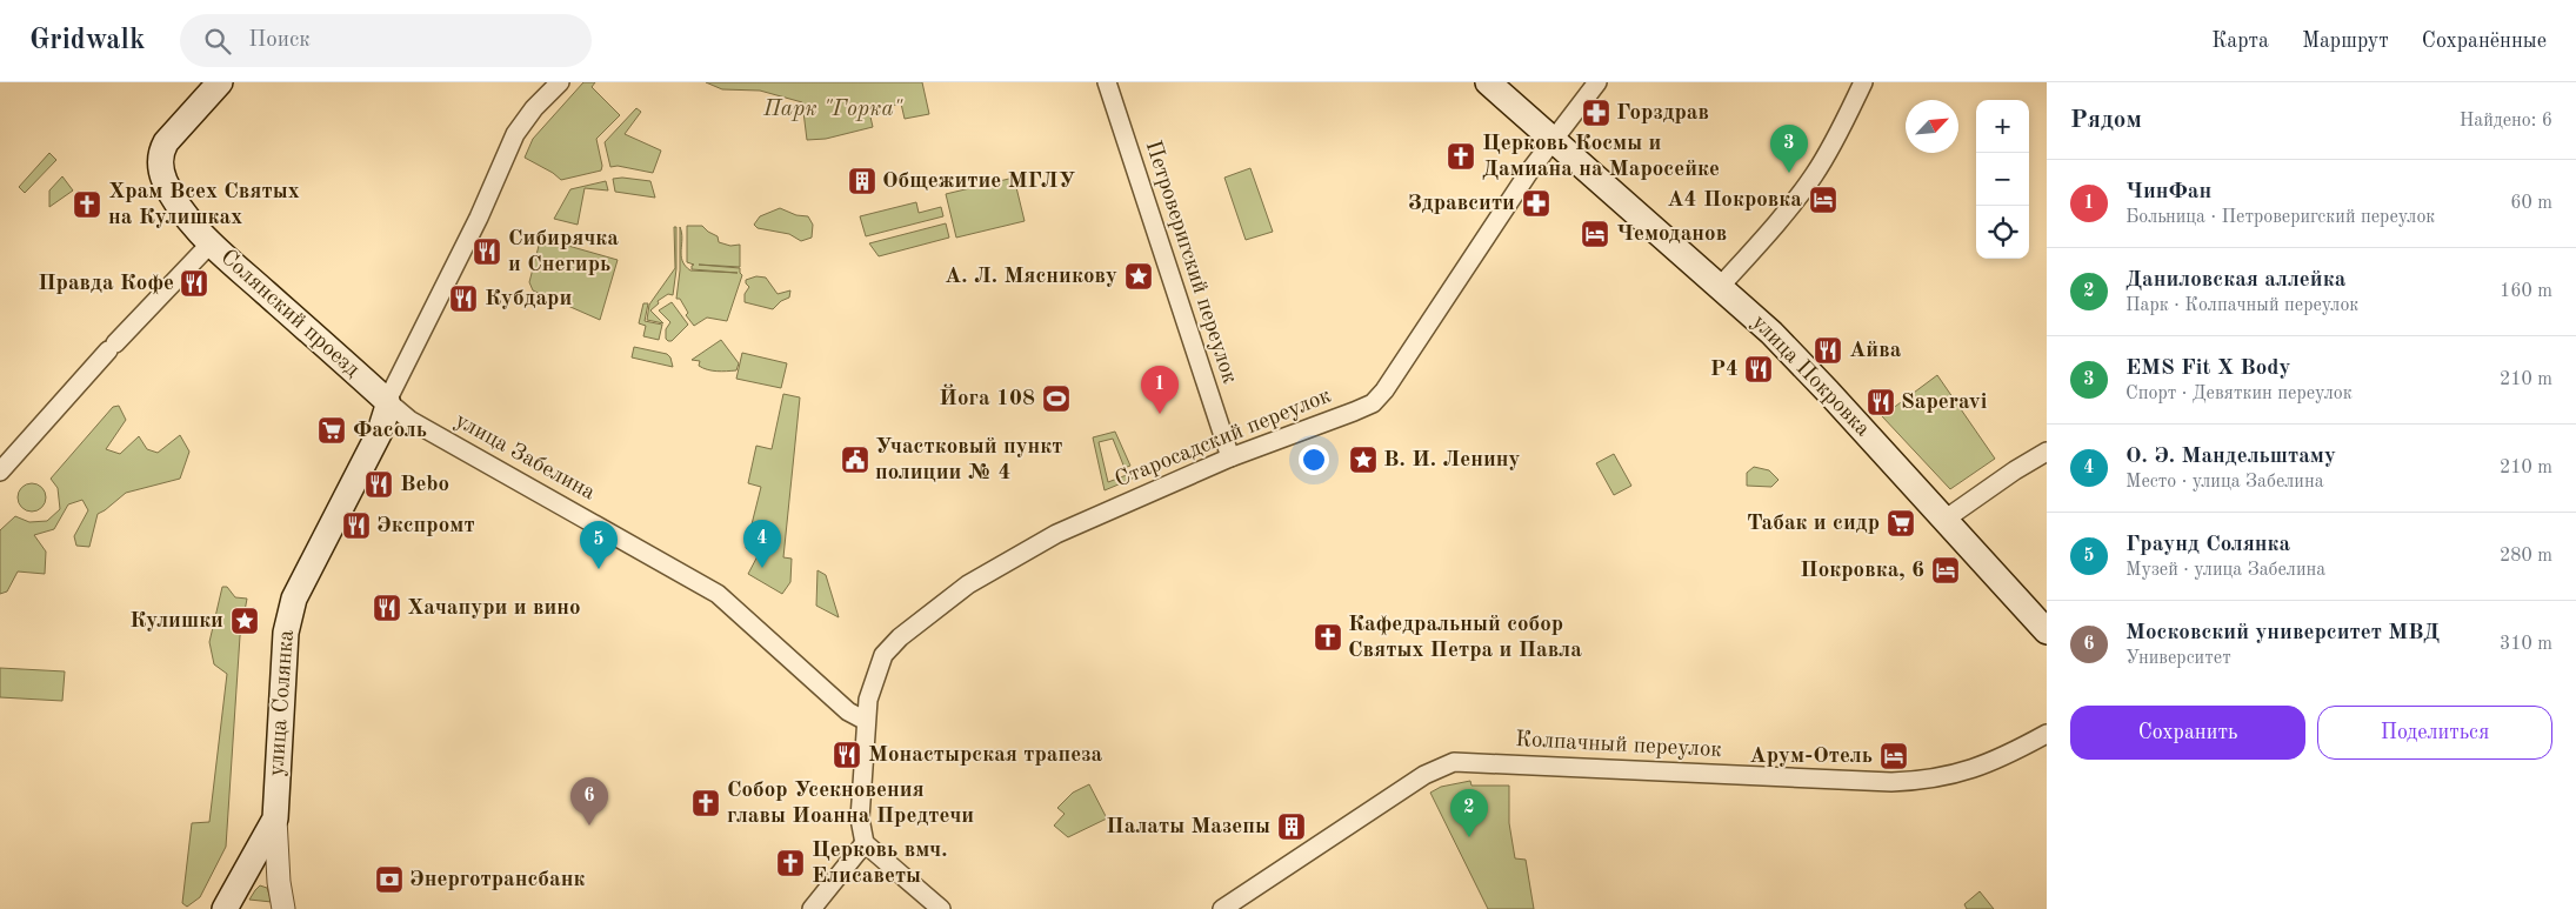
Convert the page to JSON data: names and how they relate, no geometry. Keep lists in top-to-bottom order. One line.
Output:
{"streets":{"main road":["Солянский проезд","улица Покровка","улица Солянка"],"street":["Петроверигский переулок","Старосадский переулок","улица Забелина","Колпачный переулок"]},"crossings":[["Петроверигский переулок","Старосадский переулок"],["Солянский проезд","улица Забелина"],["Солянский проезд","улица Солянка"],["улица Покровка","Старосадский переулок"],["Старосадский переулок","улица Забелина"],["улица Забелина","улица Солянка"]],"parks":["Парк \"Горка\""],"places":{"pharmacy":["Горздрав","Здравсити"],"church":["Церковь Космы и Дамиана на Маросейке","Храм Всех Святых на Кулишках","Кафедральный собор Святых Петра и Павла","Собор Усекновения главы Иоанна Предтечи","Церковь вмч. Елисаветы"],"building":["Общежитие МГЛУ","Палаты Мазепы"],"hotel":["А4 Покровка","Чемоданов","Покровка, 6","Арум-Отель"],"restaurant":["Сибирячка и Снегирь","Правда Кофе","Кубдари","Айва","P4","Saperavi","Bebo","Экспромт","Хачапури и вино","Монастырская трапеза"],"place":["А. Л. Мясникову","В. И. Ленину","Кулишки"],"sports":["Йога 108"],"supermarket":["Фасоль","Табак и сидр"],"public building":["Участковый пункт полиции № 4"],"bank":["Энерготрансбанк"]},"north":"top right","page":{"header":"Gridwalk","search":"Поиск","nav":["Карта","Маршрут","Сохранённые"],"heading":["Рядом","Найдено: 6"],"map_buttons":["+","−"],"pins":["3","1","4","5","6","2"],"list":[{"mark":"1","name":"ЧинФан","note":"Больница · Петроверигский переулок","value":"60 m"},{"mark":"2","name":"Даниловская аллейка","note":"Парк · Колпачный переулок","value":"160 m"},{"mark":"3","name":"EMS Fit X Body","note":"Спорт · Девяткин переулок","value":"210 m"},{"mark":"4","name":"О. Э. Мандельштаму","note":"Место · улица Забелина","value":"210 m"},{"mark":"5","name":"Граунд Солянка","note":"Музей · улица Забелина","value":"280 m"},{"mark":"6","name":"Московский университет МВД","note":"Университет","value":"310 m"}],"buttons":["Сохранить","Поделиться"]}}
